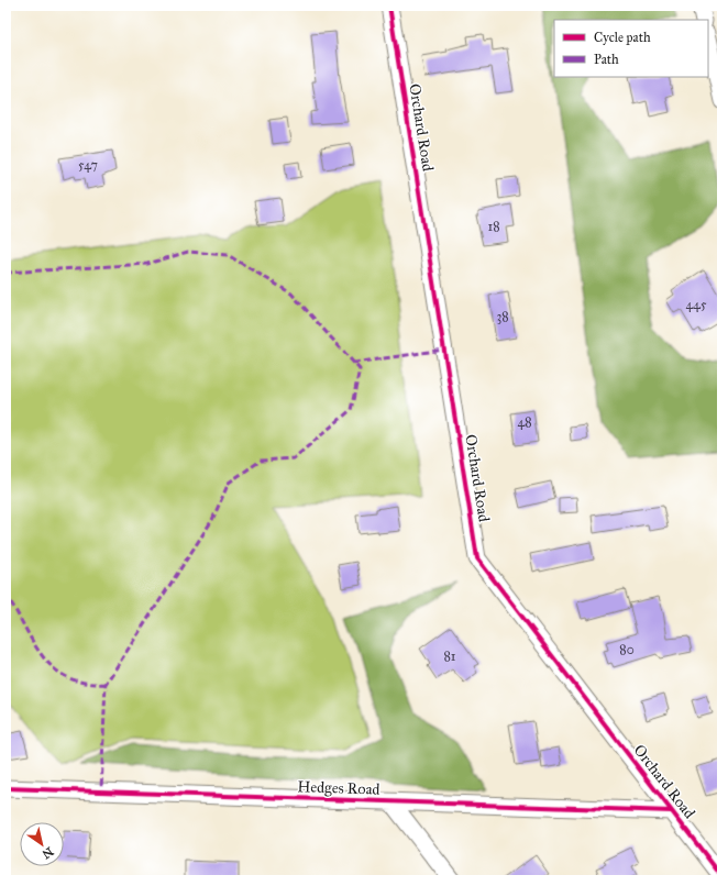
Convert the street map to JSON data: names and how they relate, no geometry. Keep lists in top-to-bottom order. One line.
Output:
{"streets":{"street":["Orchard Road","Hedges Road"]},"crossings":[["Orchard Road","Hedges Road"]],"house_numbers":["547","18","445","38","48","80","81"],"legend":["Cycle path","Path"],"north":"bottom right"}
